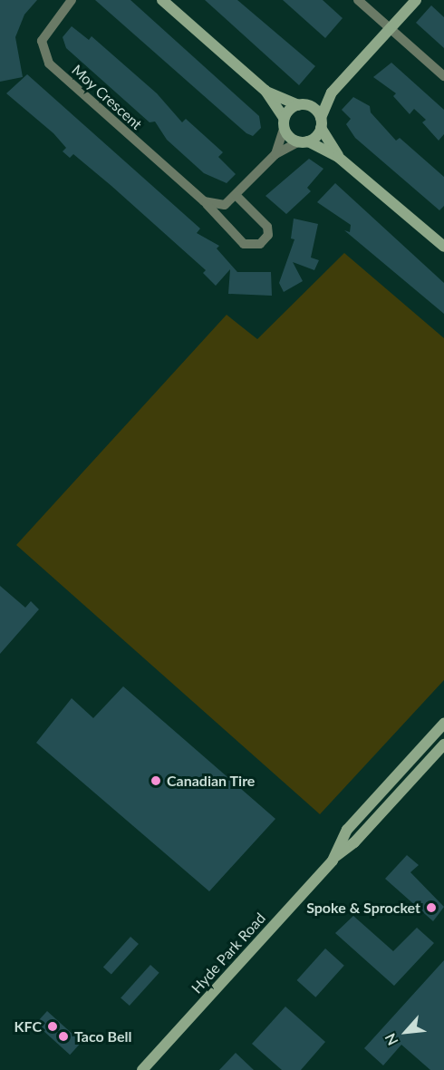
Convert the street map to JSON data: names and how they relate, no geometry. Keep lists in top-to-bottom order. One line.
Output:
{"streets":{"street":["Moy Crescent","Hyde Park Road"]},"places":["Canadian Tire","Spoke & Sprocket","KFC","Taco Bell"],"north":"bottom left"}
